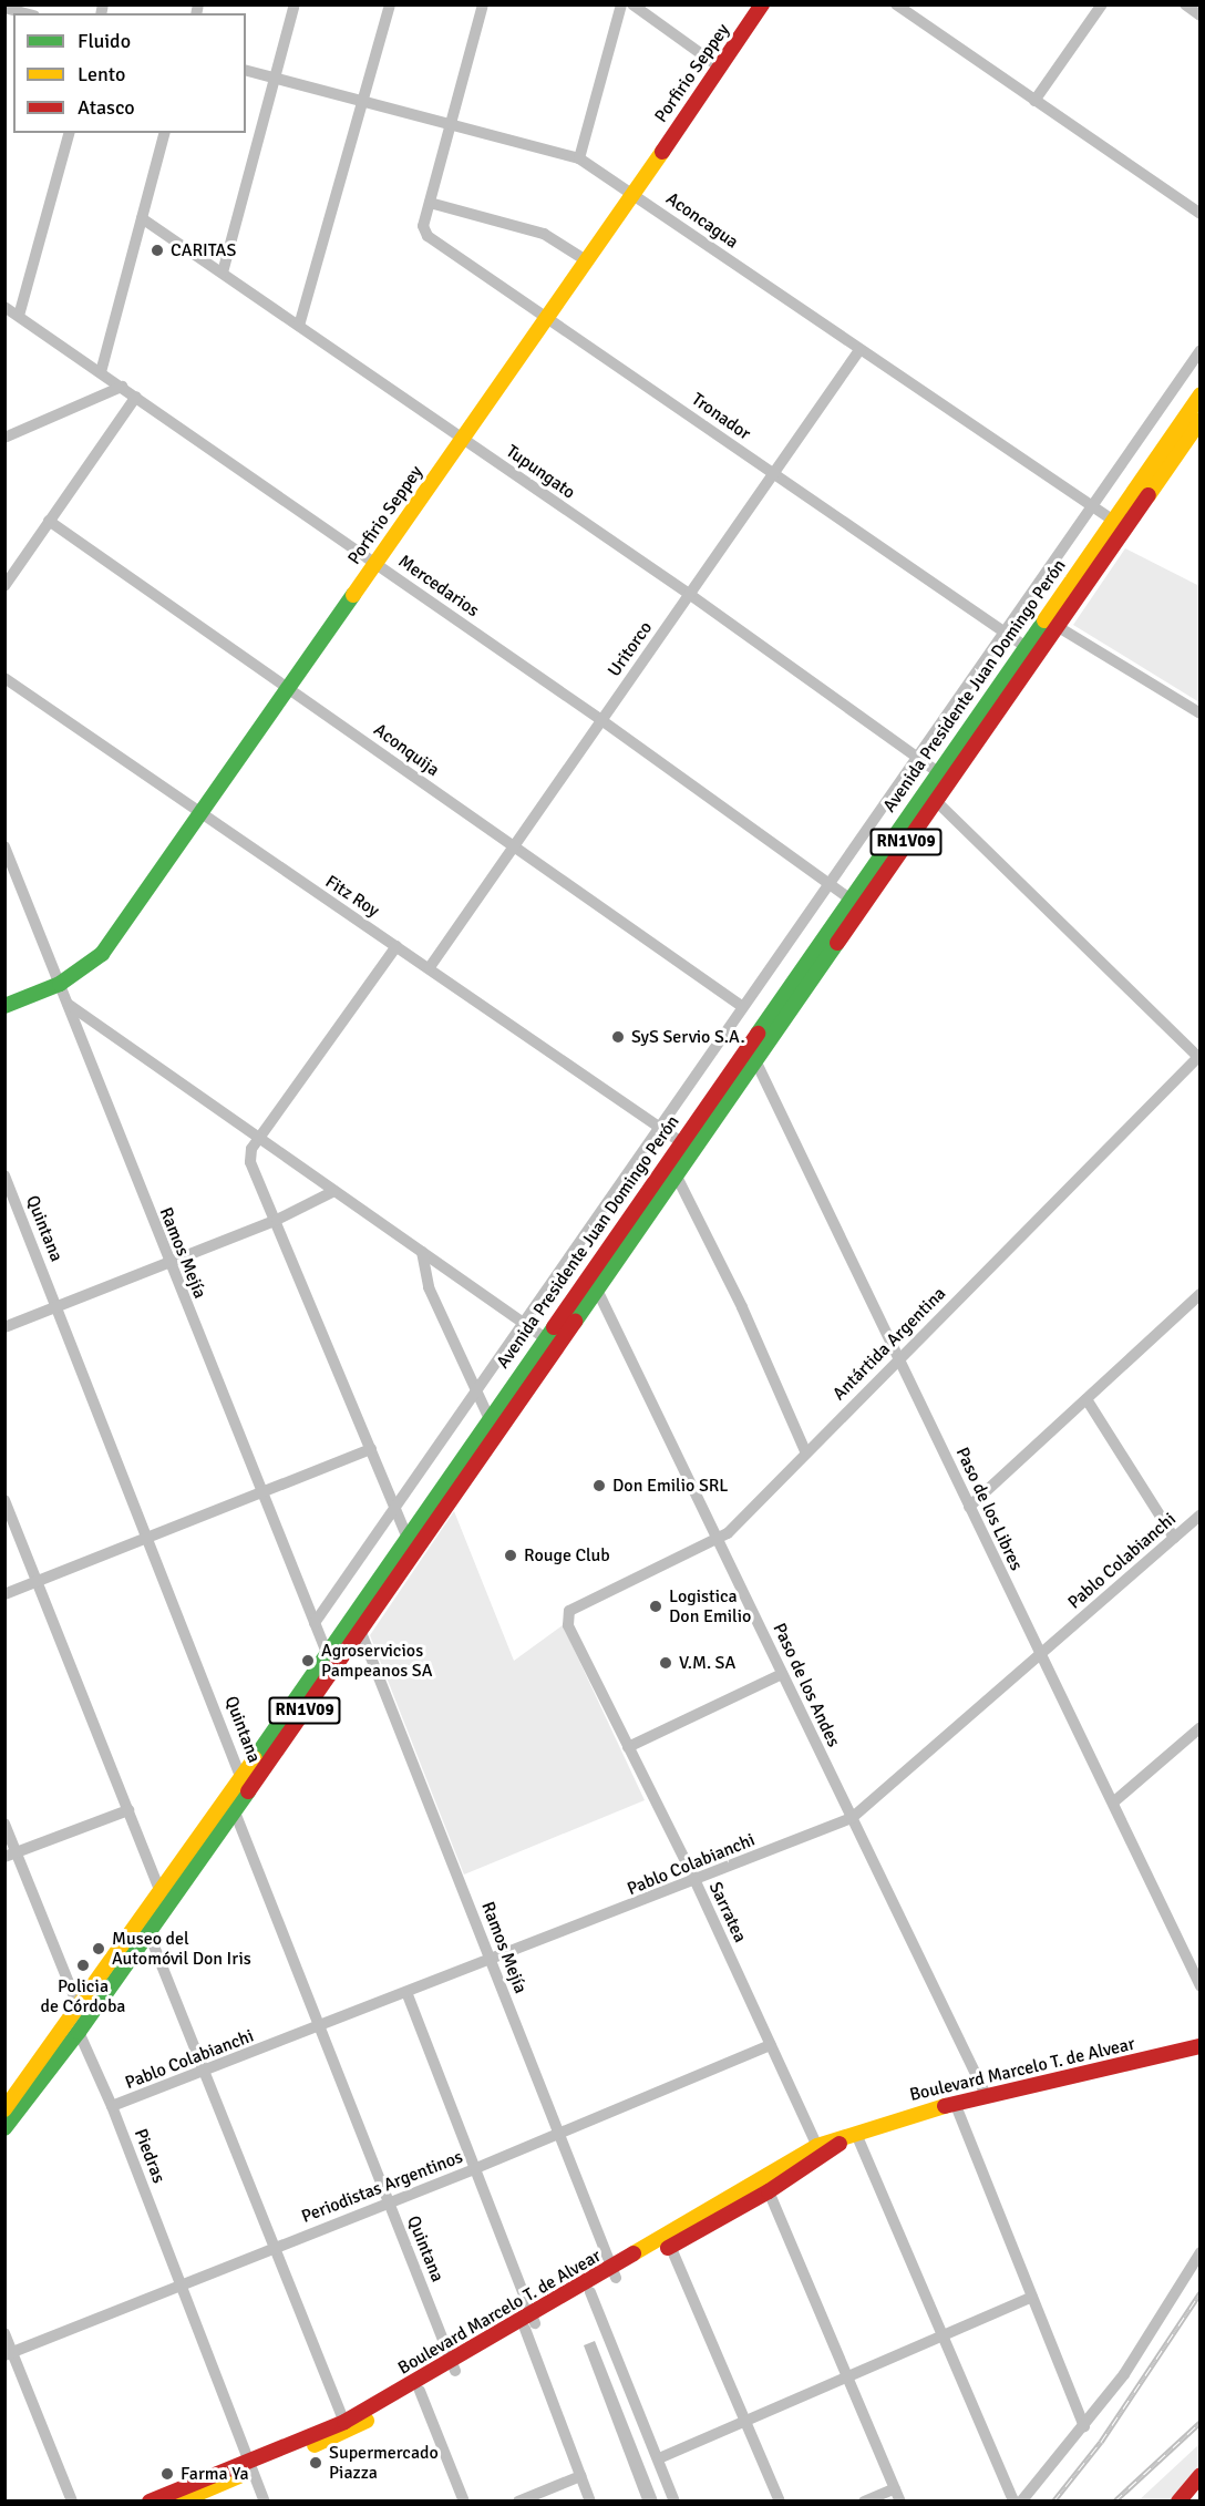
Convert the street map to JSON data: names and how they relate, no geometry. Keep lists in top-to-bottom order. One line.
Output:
{"streets":{"main road":["Porfirio Seppey","Avenida Presidente Juan Domingo Perón","RN1V09","Boulevard Marcelo T. de Alvear"],"street":["Aconcagua","Tronador","Tupungato","Mercedarios","Uritorco","Aconquija","Fitz Roy","Quintana","Ramos Mejía","Antártida Argentina","Paso de los Libres","Pablo Colabianchi","Paso de los Andes","Sarratea","Piedras","Periodistas Argentinos"]},"crossings":[["Porfirio Seppey","Aconcagua"],["Porfirio Seppey","Tronador"],["Porfirio Seppey","Tupungato"],["Porfirio Seppey","Mercedarios"],["Porfirio Seppey","Aconquija"],["Porfirio Seppey","Fitz Roy"],["Porfirio Seppey","Ramos Mejía"],["Aconcagua","Uritorco"],["Aconcagua","Avenida Presidente Juan Domingo Perón"],["Tronador","Uritorco"],["Tronador","Avenida Presidente Juan Domingo Perón"],["Tupungato","Uritorco"],["Tupungato","Avenida Presidente Juan Domingo Perón"],["Mercedarios","Uritorco"],["Mercedarios","Avenida Presidente Juan Domingo Perón"],["Uritorco","Aconquija"],["Uritorco","Fitz Roy"],["Avenida Presidente Juan Domingo Perón","Aconquija"],["Avenida Presidente Juan Domingo Perón","Fitz Roy"],["Avenida Presidente Juan Domingo Perón","Quintana"],["Avenida Presidente Juan Domingo Perón","Ramos Mejía"],["Avenida Presidente Juan Domingo Perón","Paso de los Libres"],["Avenida Presidente Juan Domingo Perón","Paso de los Andes"],["Avenida Presidente Juan Domingo Perón","Piedras"],["Quintana","Pablo Colabianchi"],["Quintana","Boulevard Marcelo T. de Alvear"],["Quintana","Periodistas Argentinos"],["Ramos Mejía","Pablo Colabianchi"],["Ramos Mejía","Boulevard Marcelo T. de Alvear"],["Ramos Mejía","Periodistas Argentinos"],["Antártida Argentina","Paso de los Libres"],["Antártida Argentina","Paso de los Andes"],["Antártida Argentina","Sarratea"],["Paso de los Libres","Pablo Colabianchi"],["Pablo Colabianchi","Paso de los Andes"],["Pablo Colabianchi","Sarratea"],["Pablo Colabianchi","Piedras"],["Paso de los Andes","Boulevard Marcelo T. de Alvear"],["Sarratea","Boulevard Marcelo T. de Alvear"],["Sarratea","Periodistas Argentinos"],["Boulevard Marcelo T. de Alvear","Piedras"],["Piedras","Periodistas Argentinos"]],"places":["CARITAS","SyS Servio S.A.","Don Emilio SRL","Rouge Club","Logistica Don Emilio","Agroservicios Pampeanos SA","V.M. SA","Museo del Automóvil Don Iris","Policia de Córdoba","Supermercado Piazza","Farma Ya"],"legend":["Fluido","Lento","Atasco"]}
